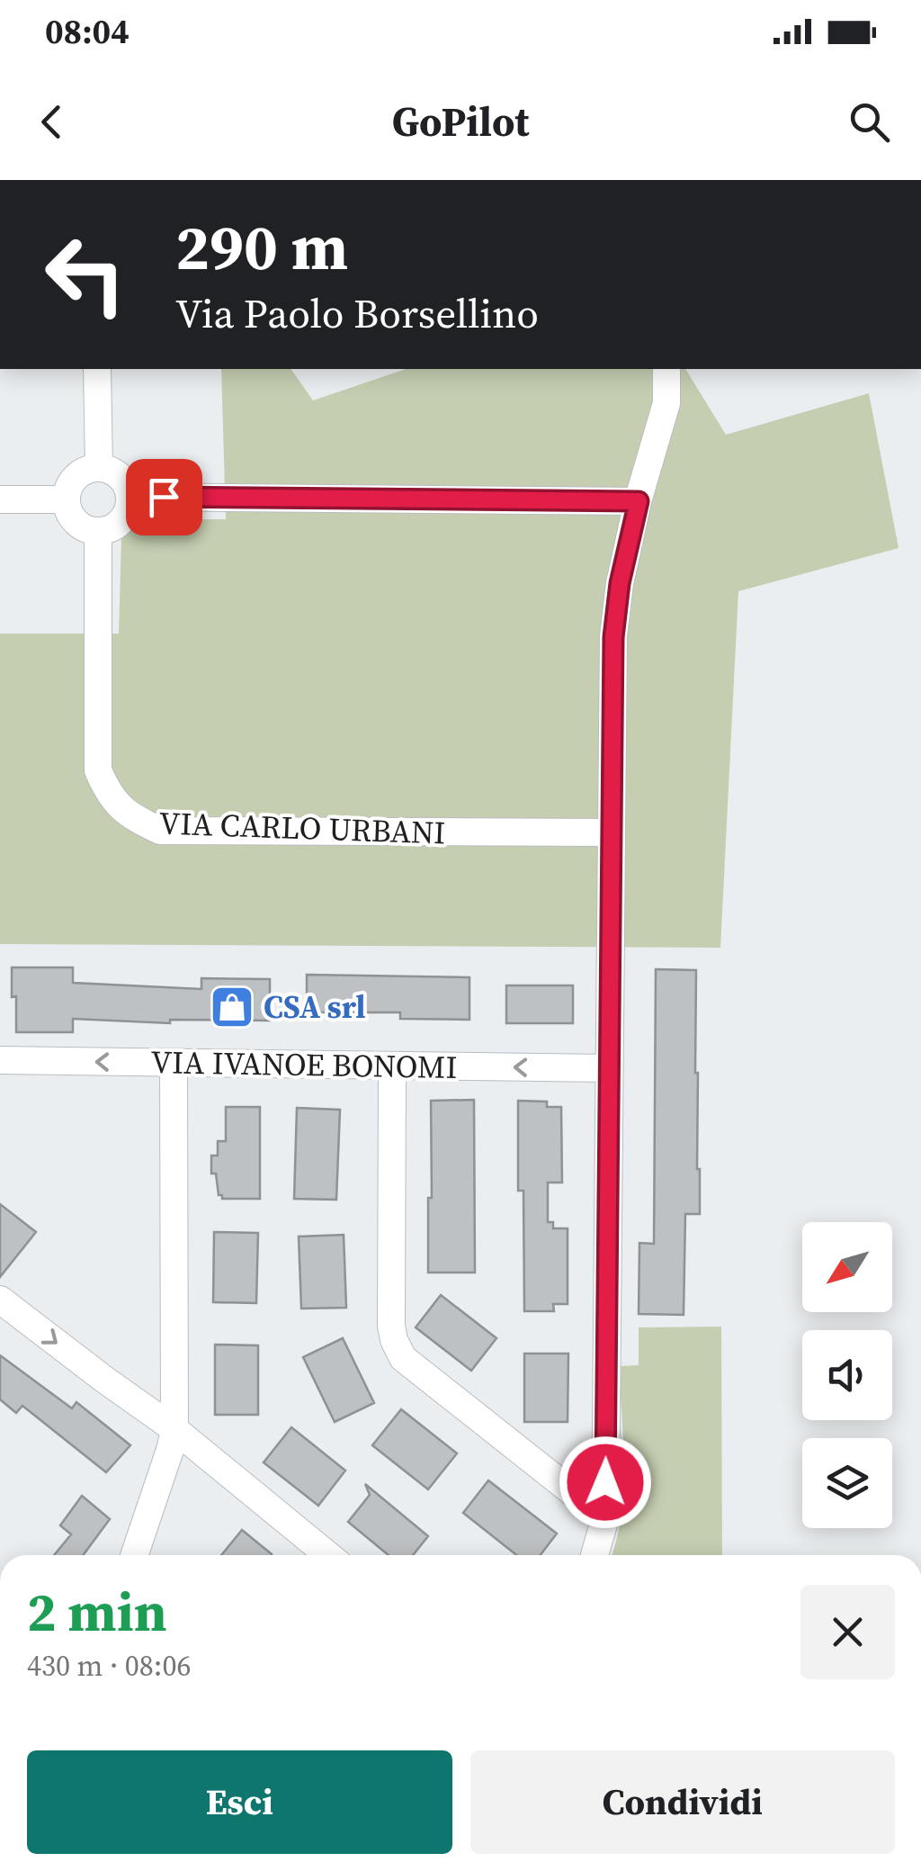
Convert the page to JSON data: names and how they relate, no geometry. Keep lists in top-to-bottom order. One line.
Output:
{"streets":{"street":["VIA CARLO URBANI","VIA IVANOE BONOMI"]},"one_way":["VIA IVANOE BONOMI"],"places":{"shop":["CSA srl"]},"north":"bottom left","page":{"status":"08:04","header":"GoPilot","turn":["290 m","Via Paolo Borsellino"],"heading":["2 min","430 m · 08:06"],"buttons":["Esci","Condividi"]}}
